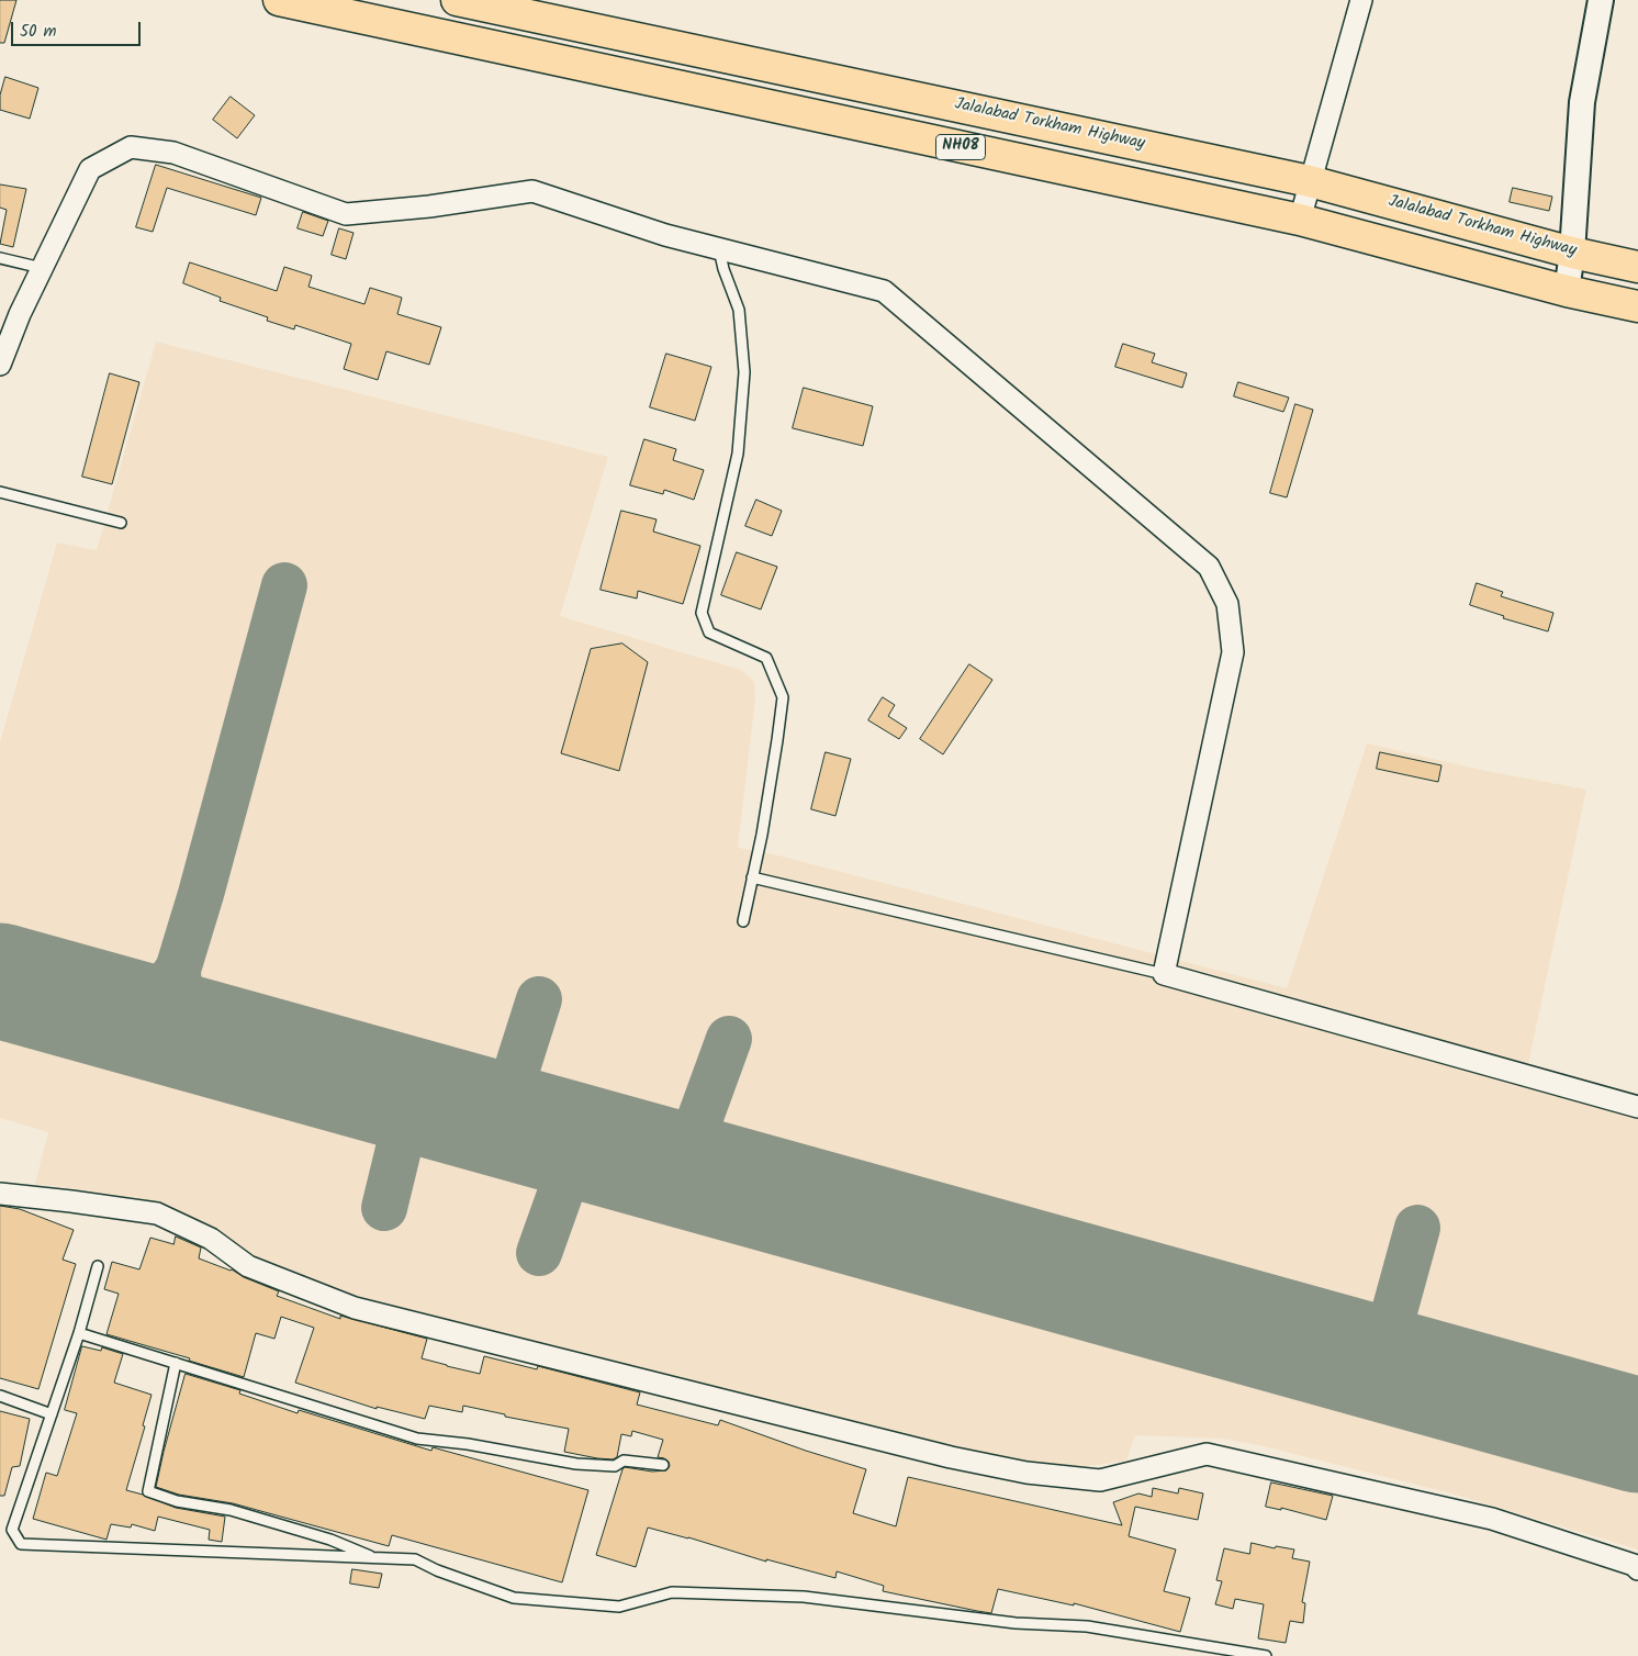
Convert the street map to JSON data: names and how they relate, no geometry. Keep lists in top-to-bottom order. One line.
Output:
{"streets":{"highway":["Jalalabad Torkham Highway","NH08"]},"scale_bar":"50 m"}
